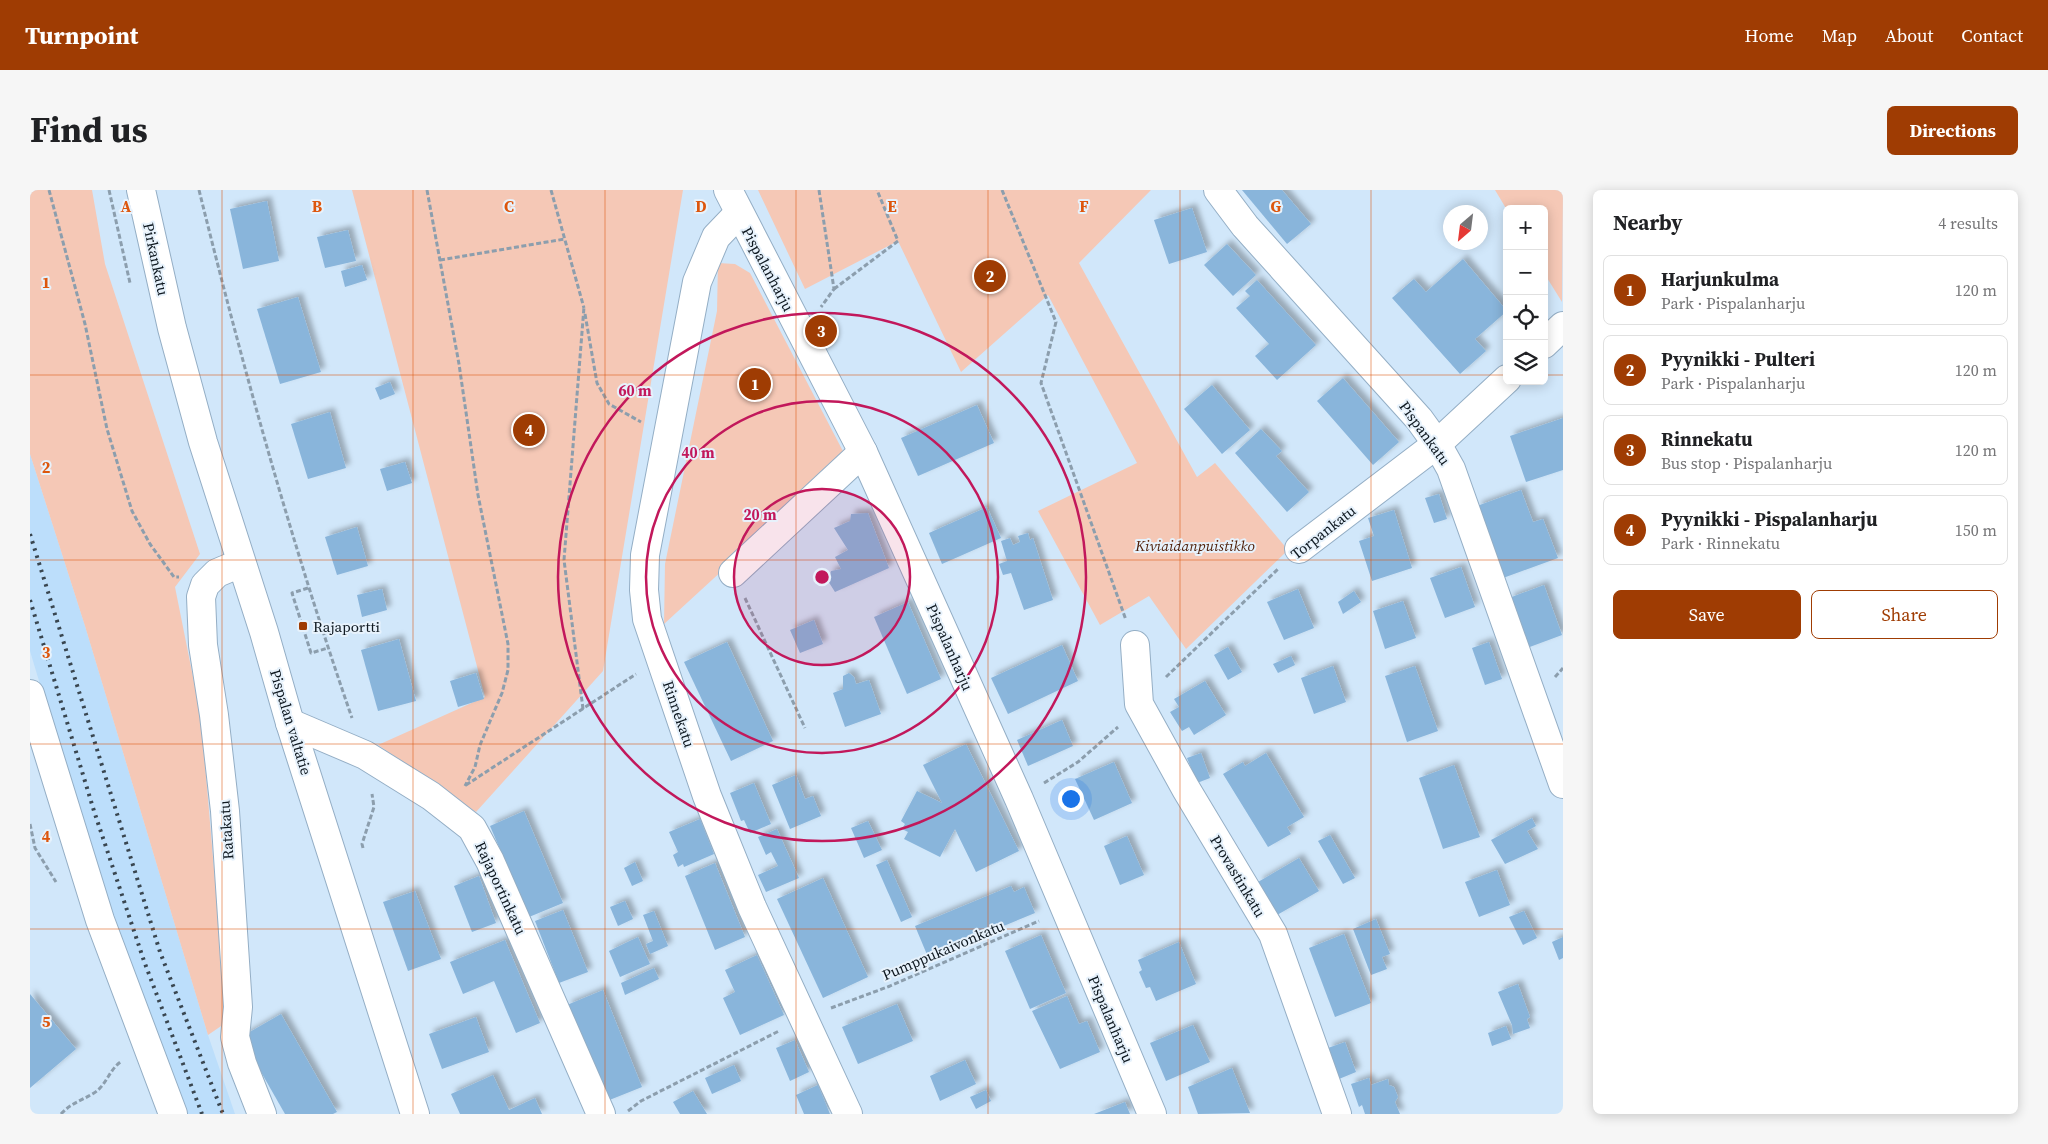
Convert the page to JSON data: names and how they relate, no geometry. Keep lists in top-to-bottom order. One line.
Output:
{"streets":{"street":["Pirkankatu","Pispalanharju","Pispankatu","Torpankatu","Rinnekatu","Pispalan valtatie","Ratakatu","Provastinkatu","Rajaportinkatu"],"path":["Pumppukaivonkatu"]},"crossings":[["Pirkankatu","Pispalan valtatie"],["Pispalanharju","Rinnekatu"],["Pispalanharju","Pumppukaivonkatu"],["Pispankatu","Torpankatu"],["Pispalan valtatie","Rajaportinkatu"]],"parks":["Kiviaidanpuistikko"],"places":{"transit":["Rajaportti"]},"north":"bottom left","page":{"header":"Turnpoint","nav":["Home","Map","About","Contact"],"title":"Find us","buttons":["Directions",["Save","Share"]],"heading":["Nearby","4 results"],"map_buttons":["+","−"],"list":[{"mark":"1","name":"Harjunkulma","note":"Park · Pispalanharju","value":"120 m"},{"mark":"2","name":"Pyynikki - Pulteri","note":"Park · Pispalanharju","value":"120 m"},{"mark":"3","name":"Rinnekatu","note":"Bus stop · Pispalanharju","value":"120 m"},{"mark":"4","name":"Pyynikki - Pispalanharju","note":"Park · Rinnekatu","value":"150 m"}],"pins":["2","3","1","4"]},"grid":{"columns":["A","B","C","D","E","F","G"],"rows":["1","2","3","4","5"]},"rings":["60 m","40 m","20 m"]}
